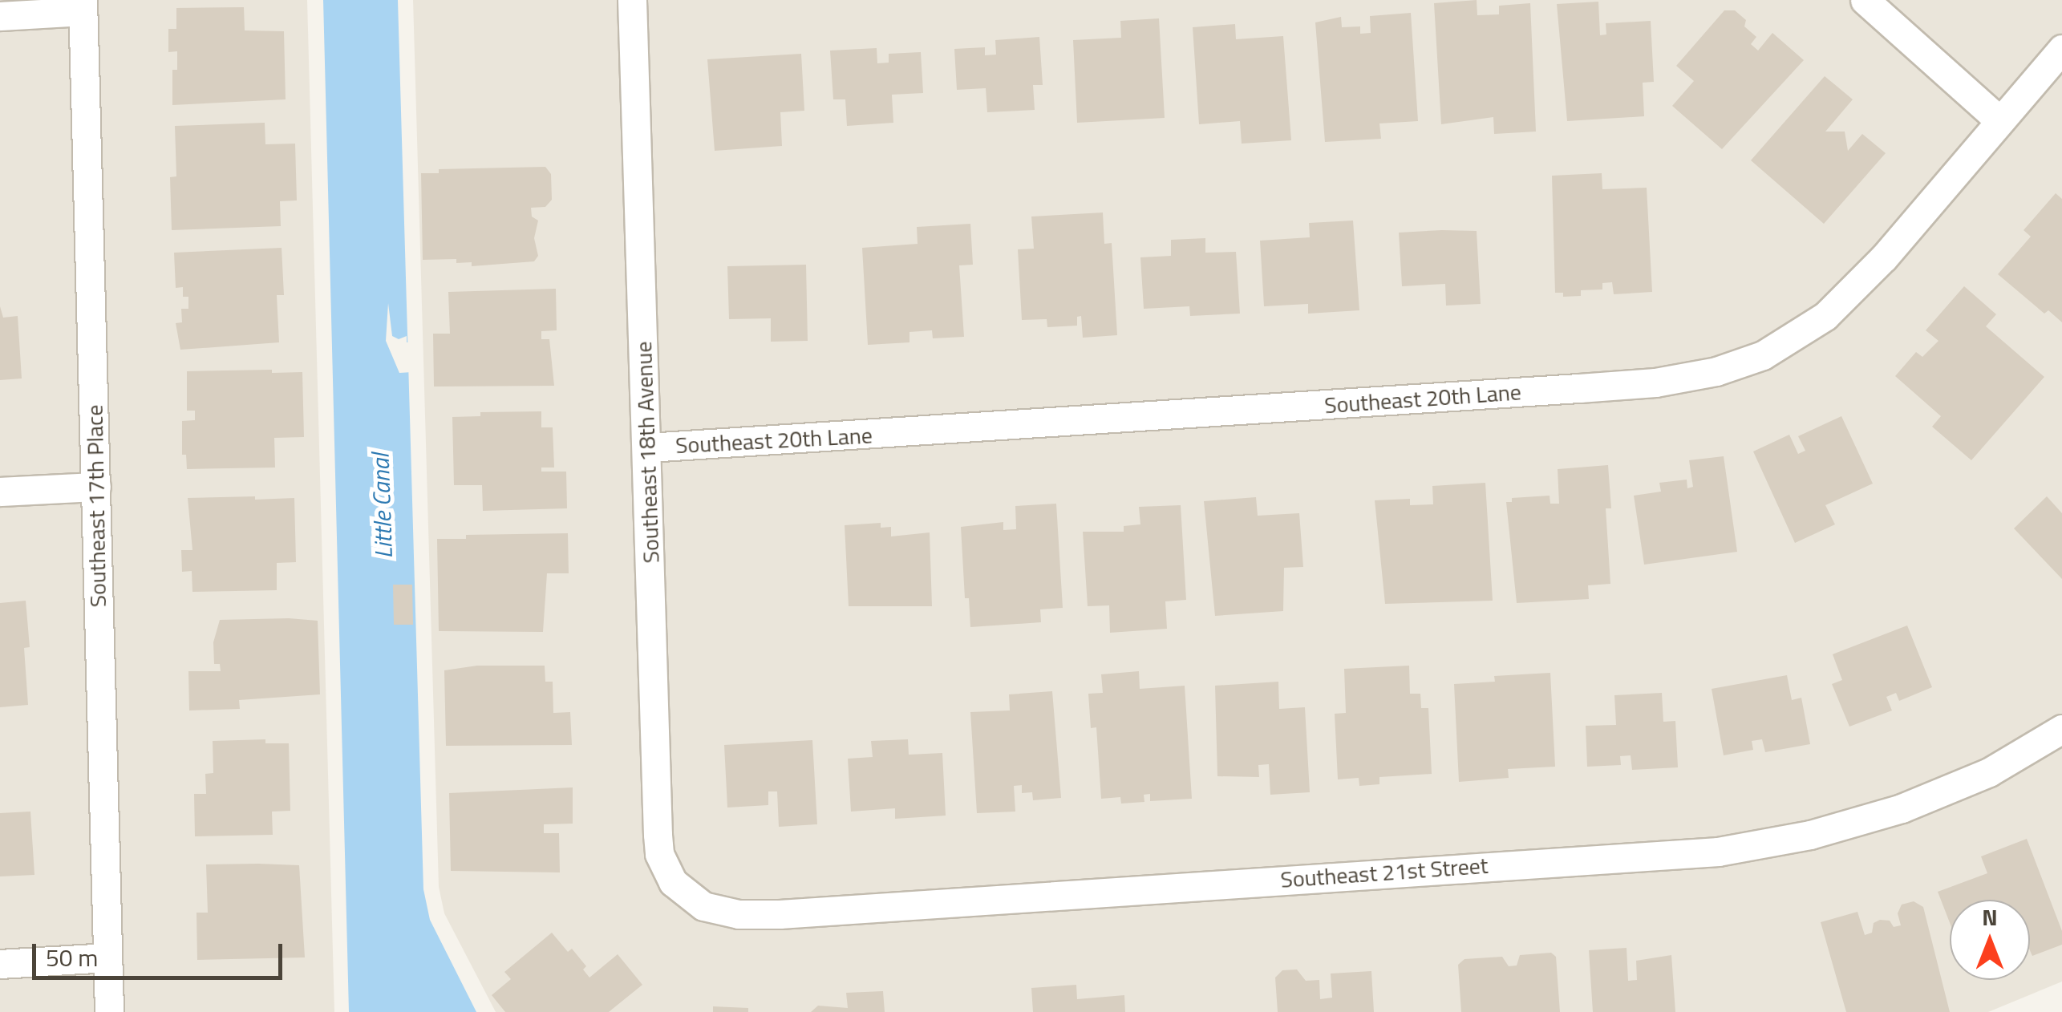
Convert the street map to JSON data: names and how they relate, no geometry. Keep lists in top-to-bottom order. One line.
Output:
{"streets":{"street":["Southeast 20th Lane","Southeast 18th Avenue","Southeast 17th Place","Southeast 21st Street"]},"crossings":[["Southeast 20th Lane","Southeast 18th Avenue"],["Southeast 18th Avenue","Southeast 21st Street"]],"water":["Little Canal"],"scale_bar":"50 m","north":"top"}
